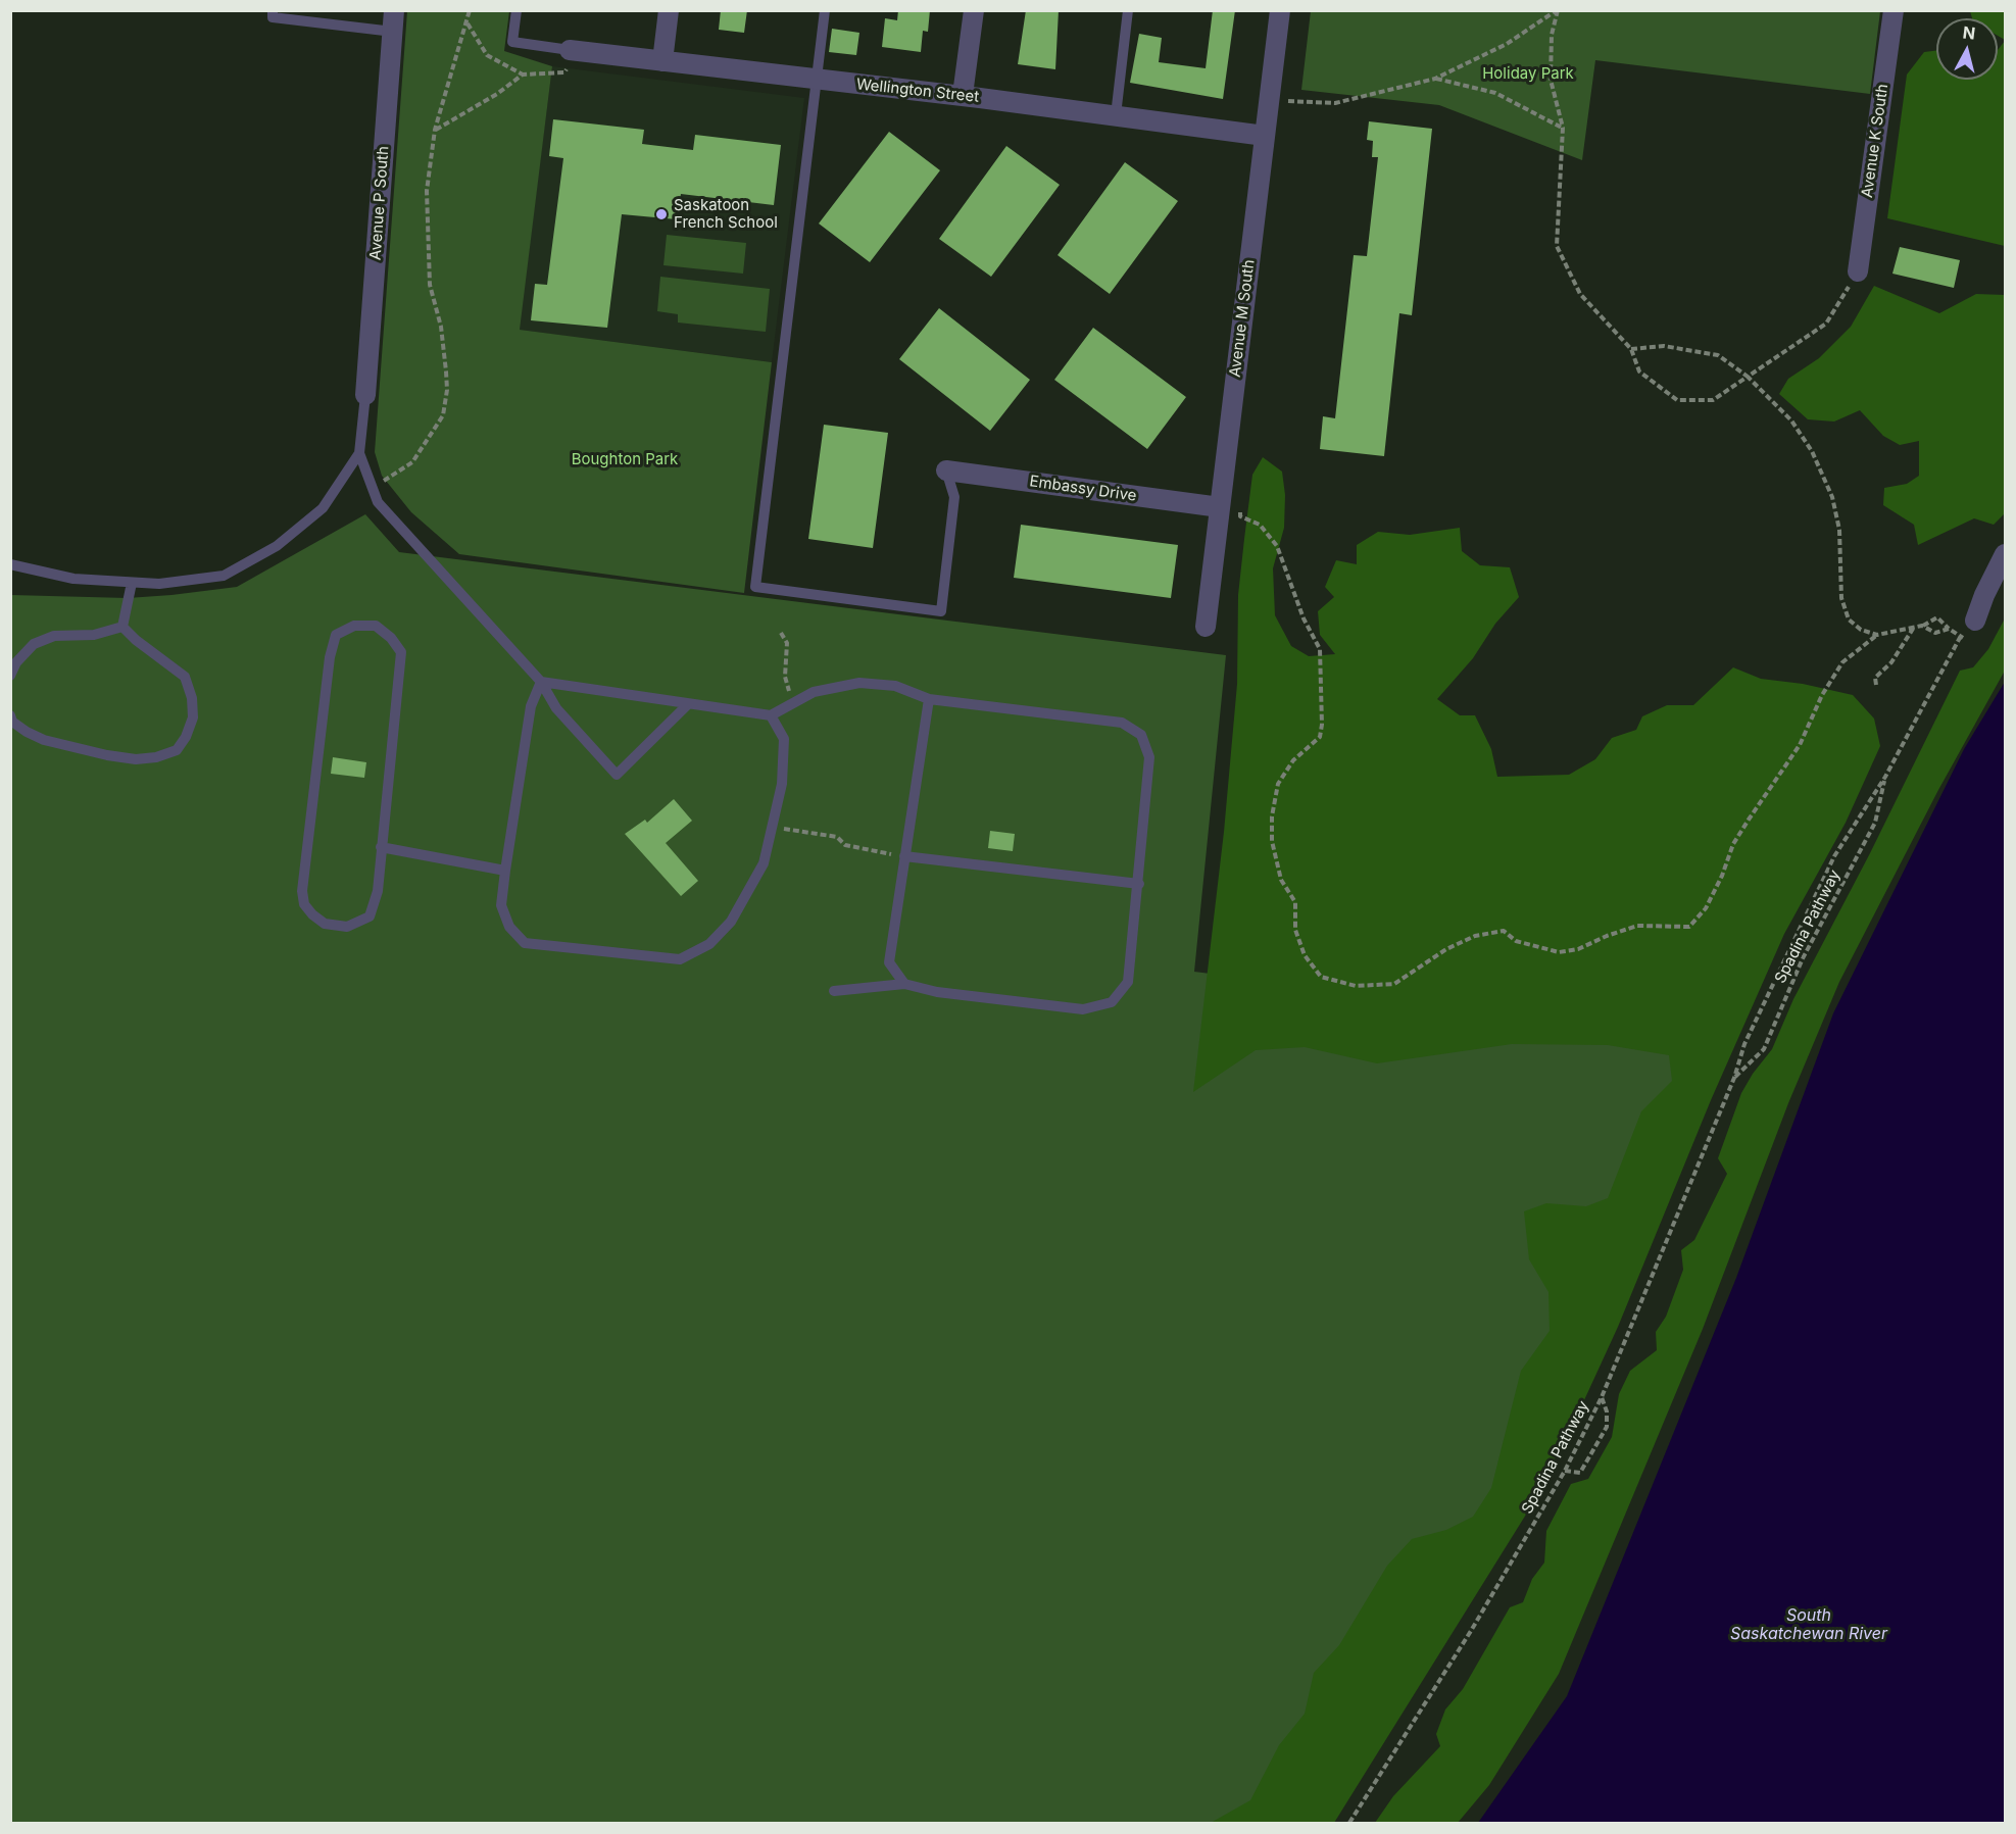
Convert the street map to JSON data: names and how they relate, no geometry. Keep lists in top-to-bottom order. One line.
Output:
{"streets":{"street":["Wellington Street","Avenue K South","Avenue P South","Avenue M South","Embassy Drive"],"path":["Spadina Pathway"]},"crossings":[["Wellington Street","Avenue M South"],["Avenue M South","Embassy Drive"]],"water":["South Saskatchewan River"],"parks":["Holiday Park","Boughton Park"],"places":["Saskatoon French School"],"north":"top"}
